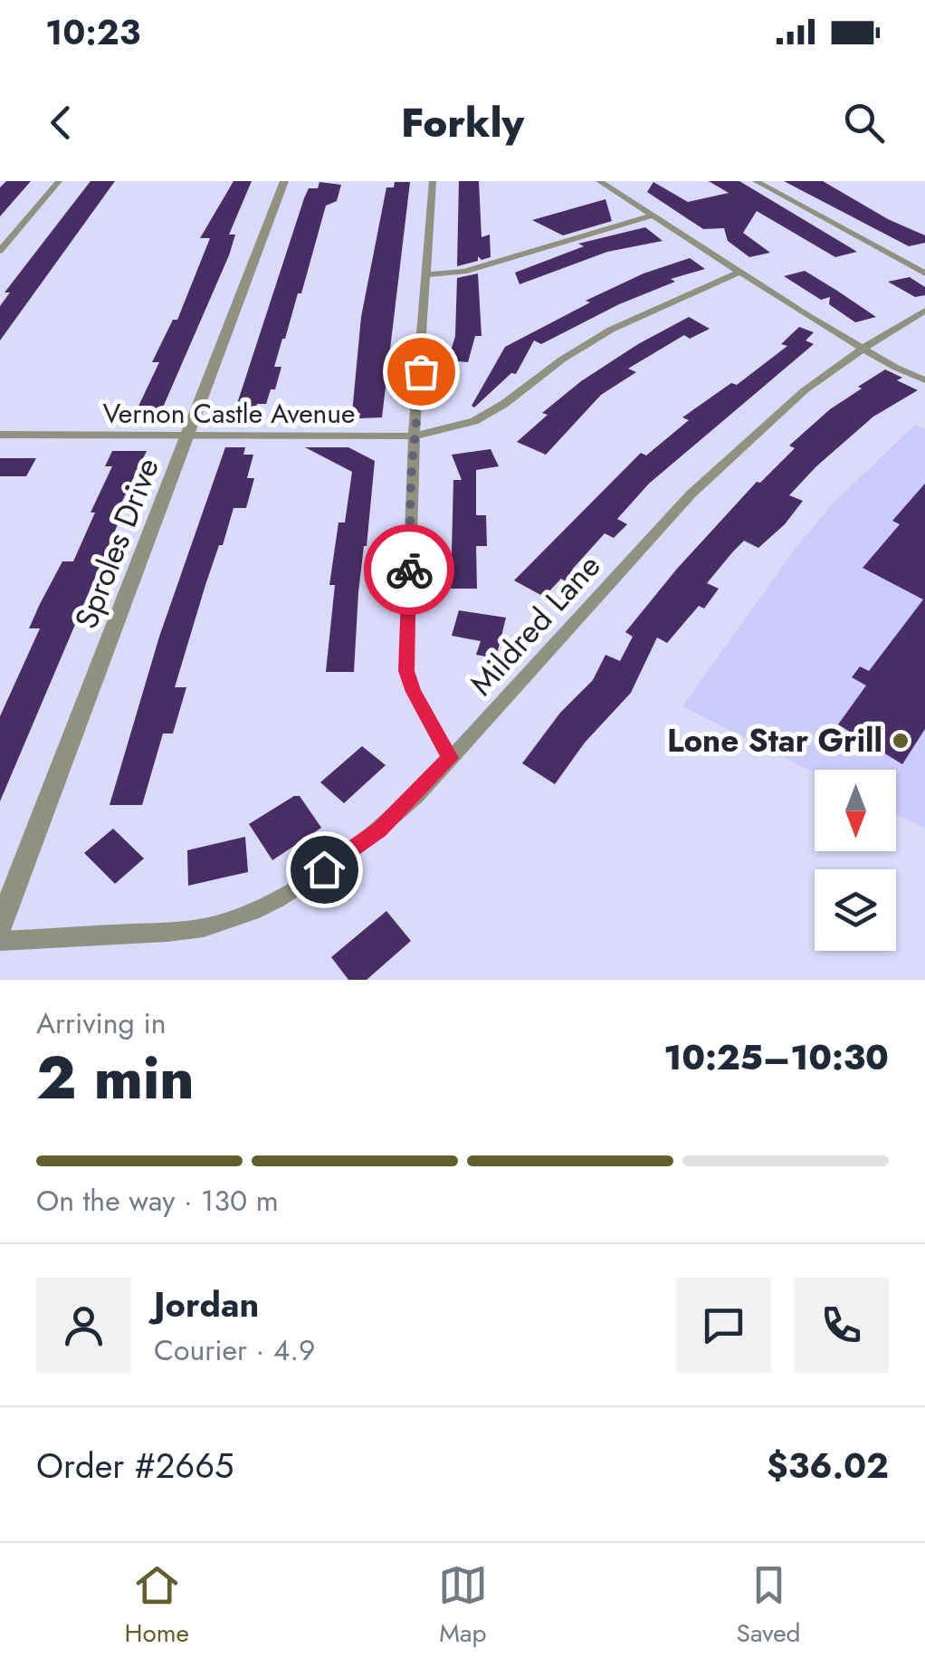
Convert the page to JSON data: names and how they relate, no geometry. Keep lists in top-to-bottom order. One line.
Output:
{"streets":{"street":["Vernon Castle Avenue","Sproles Drive","Mildred Lane"]},"crossings":[["Vernon Castle Avenue","Sproles Drive"]],"places":["Lone Star Grill"],"north":"bottom","page":{"status":"10:23","header":"Forkly","heading":["2 min","Arriving in","10:25–10:30"],"panel":["Jordan","Courier · 4.9","Order #2665","$36.02"],"bar":"On the way · 130 m","tabs":["Home","Map","Saved"]}}
